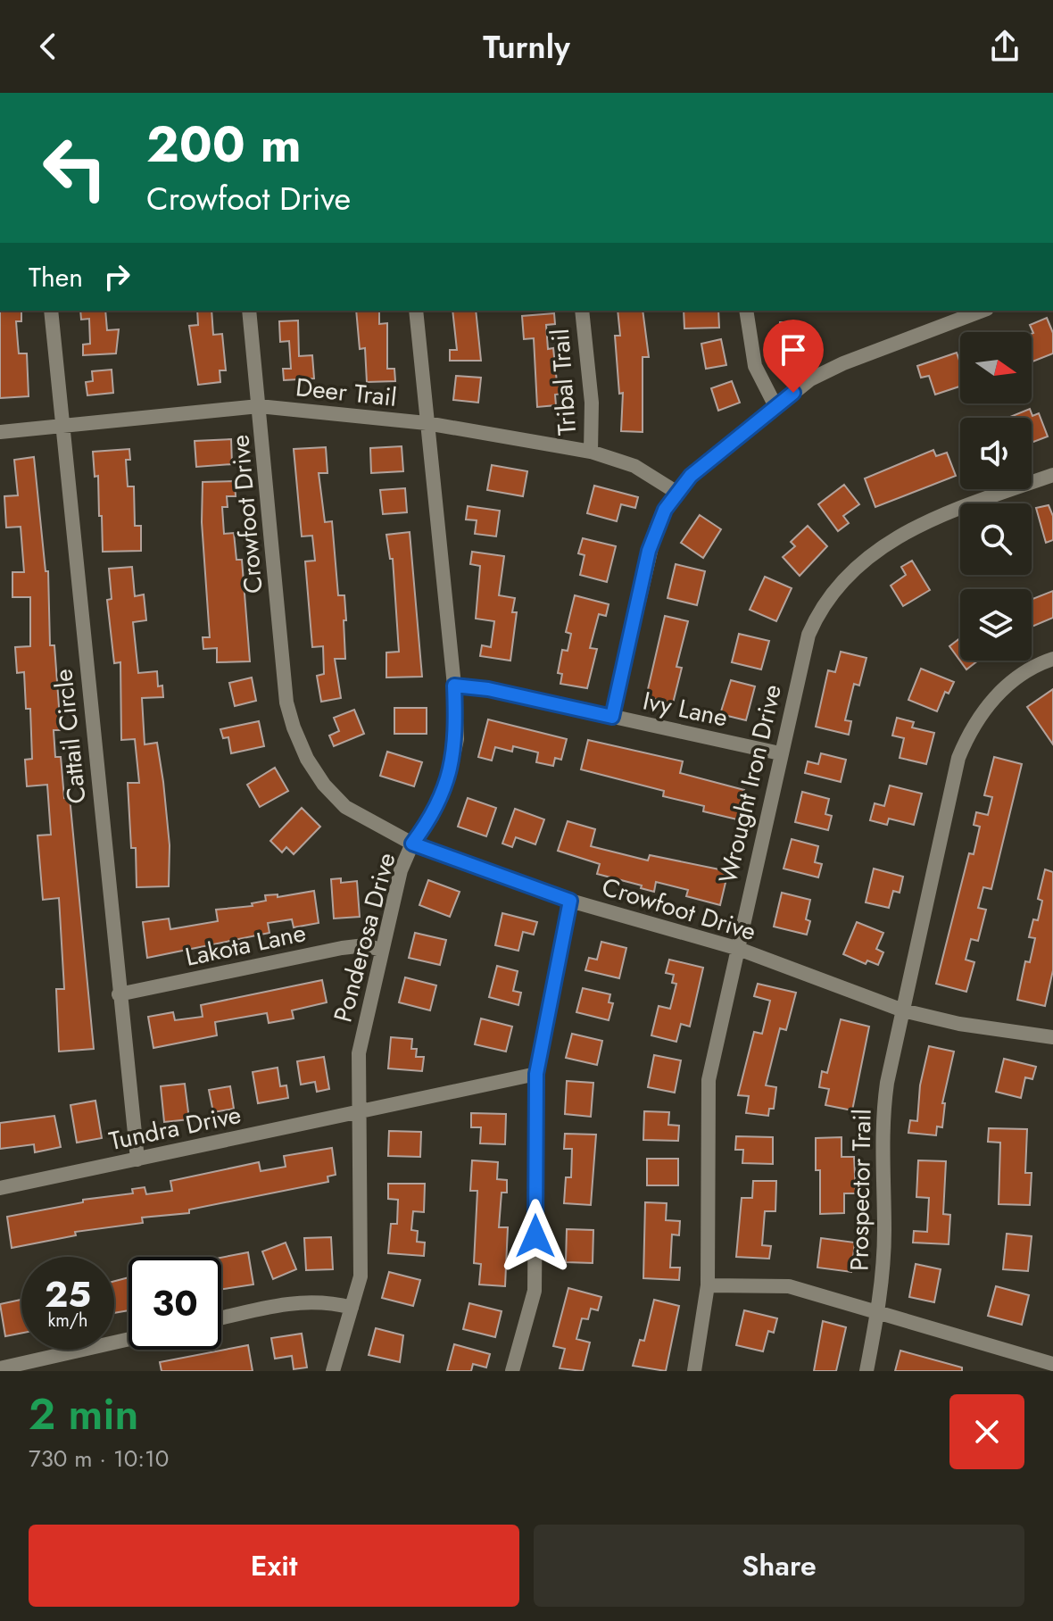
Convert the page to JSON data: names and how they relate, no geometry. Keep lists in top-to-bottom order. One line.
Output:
{"streets":{"street":["Tribal Trail","Deer Trail","Crowfoot Drive","Ivy Lane","Cattail Circle","Wrought Iron Drive","Ponderosa Drive","Lakota Lane","Tundra Drive","Prospector Trail"]},"crossings":[["Tribal Trail","Deer Trail"],["Deer Trail","Crowfoot Drive"],["Deer Trail","Cattail Circle"],["Deer Trail","Ponderosa Drive"],["Crowfoot Drive","Wrought Iron Drive"],["Crowfoot Drive","Ponderosa Drive"],["Crowfoot Drive","Prospector Trail"],["Ivy Lane","Wrought Iron Drive"],["Ivy Lane","Ponderosa Drive"],["Cattail Circle","Lakota Lane"],["Cattail Circle","Tundra Drive"],["Ponderosa Drive","Lakota Lane"],["Ponderosa Drive","Tundra Drive"]],"north":"right","page":{"header":"Turnly","turn":["200 m","Crowfoot Drive"],"then":"Then","speed":"25 km/h","limit":"30","heading":["2 min","730 m · 10:10"],"buttons":["Exit","Share"]}}
